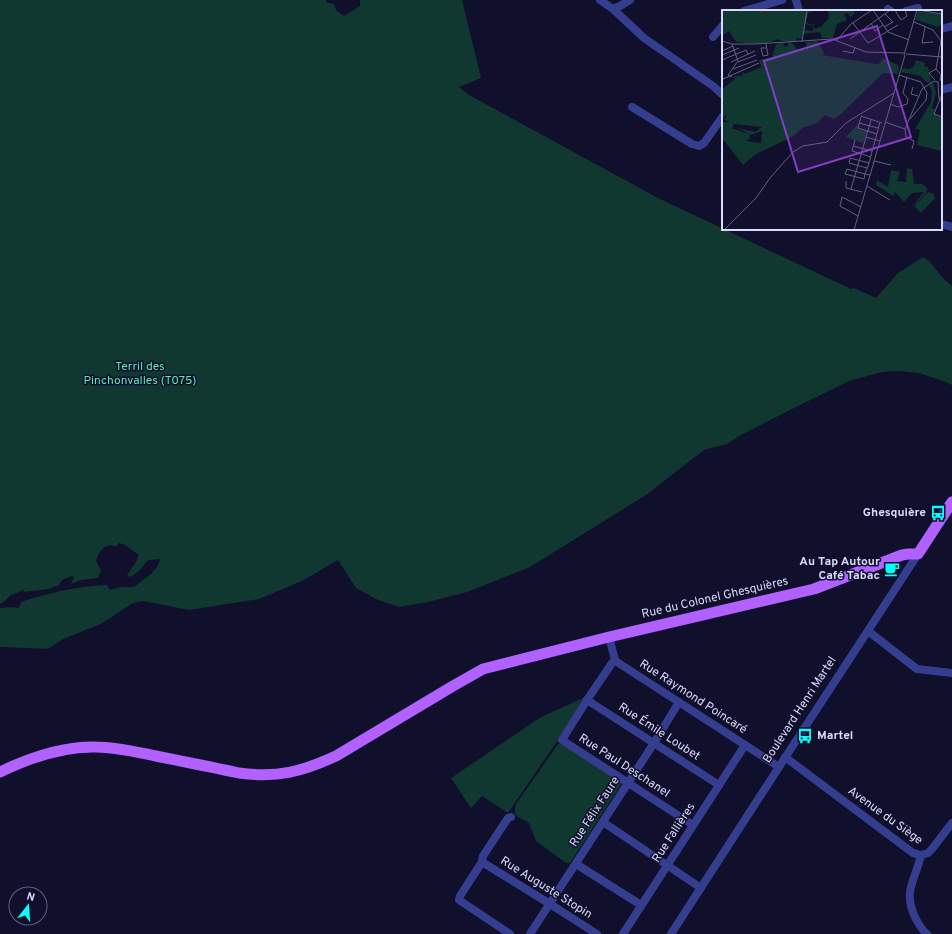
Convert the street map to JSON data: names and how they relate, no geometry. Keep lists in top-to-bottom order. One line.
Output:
{"streets":{"main road":["Rue du Colonel Ghesquières","Boulevard Henri Martel"],"street":["Rue Raymond Poincaré","Rue Émile Loubet","Rue Paul Deschanel","Rue Félix Faure","Avenue du Siège","Rue Fallières","Rue Auguste Stopin"]},"crossings":[["Rue du Colonel Ghesquières","Boulevard Henri Martel"],["Rue Raymond Poincaré","Boulevard Henri Martel"],["Rue Raymond Poincaré","Rue Félix Faure"],["Rue Raymond Poincaré","Rue Fallières"],["Boulevard Henri Martel","Avenue du Siège"],["Rue Émile Loubet","Rue Paul Deschanel"],["Rue Émile Loubet","Rue Félix Faure"],["Rue Émile Loubet","Rue Fallières"],["Rue Paul Deschanel","Rue Félix Faure"],["Rue Paul Deschanel","Rue Fallières"],["Rue Félix Faure","Rue Auguste Stopin"]],"parks":["Terril des Pinchonvalles (T075)"],"places":{"bus stop":["Ghesquière","Martel"],"cafe":["Au Tap Autour Café Tabac"]},"north":"top"}
